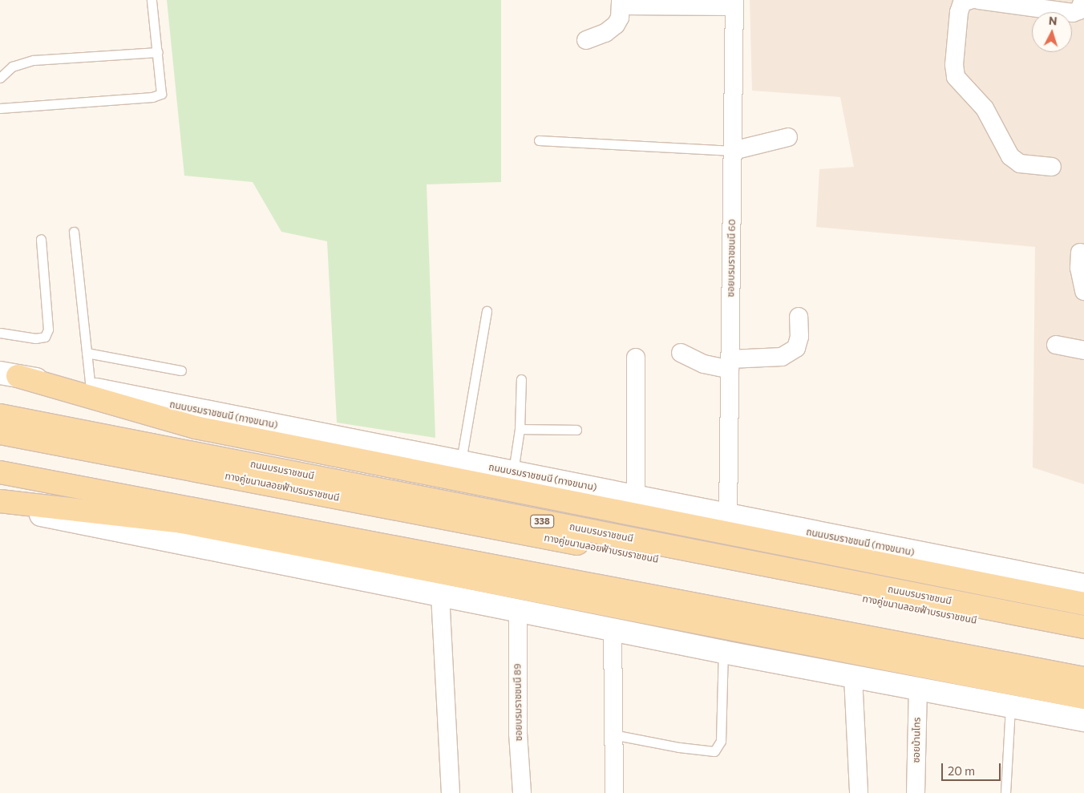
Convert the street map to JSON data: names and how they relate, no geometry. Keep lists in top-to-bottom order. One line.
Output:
{"streets":{"main road":["ถนนบรมราชชนนี (ทางขนาน)","ถนนบรมราชชนนี","ทางคู่ขนานลอยฟ้าบรมราชชนนี","338"],"street":["ซอยบรมราชชนนี 60","ซอยบรมราชชนนี 89","ซอยบ้านไทร"]},"crossings":[["ซอยบรมราชชนนี 60","ถนนบรมราชชนนี (ทางขนาน)"]],"scale_bar":"20 m","north":"top"}
